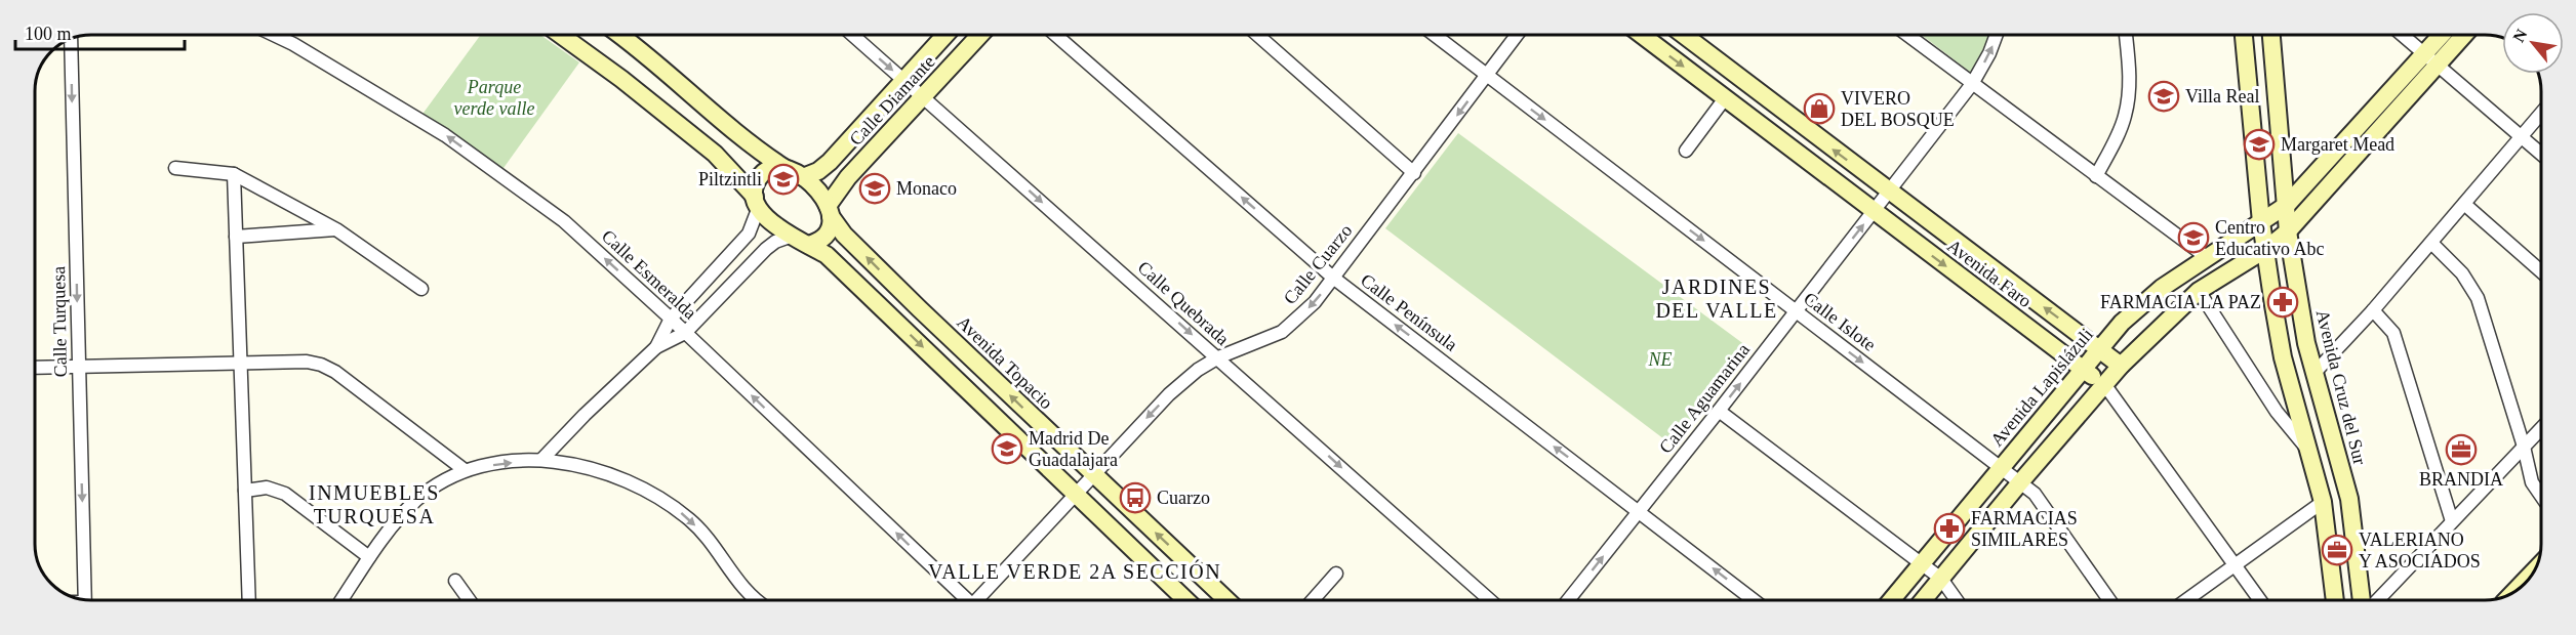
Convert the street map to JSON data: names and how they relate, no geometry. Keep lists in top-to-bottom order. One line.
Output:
{"streets":{"street":["Calle Diamante","Calle Cuarzo","Avenida Faro","Calle Esmeralda","Calle Quebrada","Calle Península","Calle Turquesa","Calle Islote","Avenida Topacio","Avenida Lapislázuli","Avenida Cruz del Sur","Calle Aguamarina"]},"crossings":[["Calle Diamante","Calle Quebrada"],["Calle Diamante","Avenida Topacio"],["Calle Cuarzo","Calle Quebrada"],["Calle Cuarzo","Calle Península"],["Calle Cuarzo","Calle Islote"],["Calle Cuarzo","Avenida Topacio"],["Avenida Faro","Avenida Lapislázuli"],["Avenida Faro","Calle Aguamarina"],["Calle Península","Calle Aguamarina"],["Calle Islote","Avenida Lapislázuli"],["Calle Islote","Calle Aguamarina"],["Avenida Lapislázuli","Avenida Cruz del Sur"]],"one_way":["Calle Cuarzo","Calle Esmeralda","Calle Quebrada","Calle Península","Calle Turquesa","Calle Islote","Calle Aguamarina"],"districts":["JARDINES DEL VALLE","INMUEBLES TURQUESA","VALLE VERDE 2A SECCIÓN"],"parks":["Parque verde valle","NE"],"places":{"school or university":["Villa Real","Margaret Mead","Piltzintli","Monaco","Centro Educativo Abc","Madrid De Guadalajara"],"shop":["VIVERO DEL BOSQUE"],"pharmacy":["FARMACIA LA PAZ","FARMACIAS SIMILARES"],"office":["BRANDIA","VALERIANO Y ASOCIADOS"],"bus stop":["Cuarzo"]},"scale_bar":"100 m","north":"top left"}
